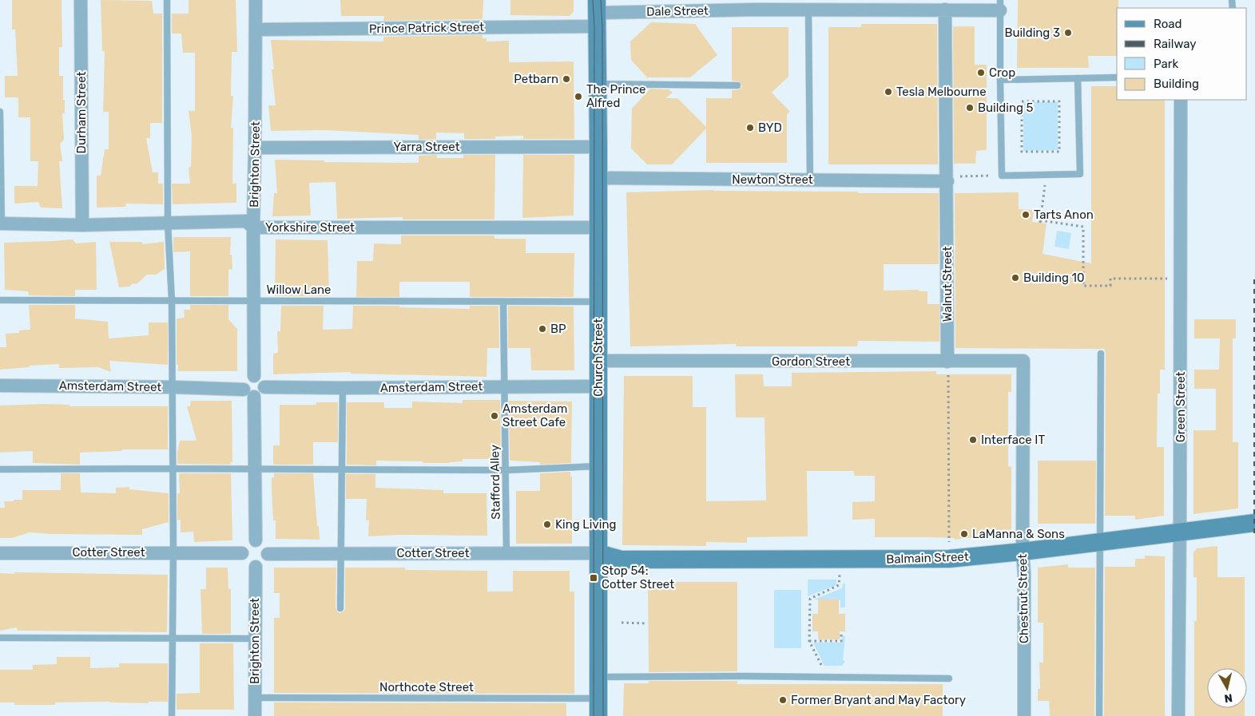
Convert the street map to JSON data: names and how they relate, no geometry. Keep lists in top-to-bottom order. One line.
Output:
{"streets":{"main road":["Church Street","Balmain Street"],"street":["Dale Street","Prince Patrick Street","Durham Street","Yarra Street","Brighton Street","Newton Street","Yorkshire Street","Walnut Street","Gordon Street","Amsterdam Street","Green Street","Cotter Street","Chestnut Street"],"lane":["Willow Lane","Stafford Alley","Northcote Street"]},"crossings":[["Dale Street","Prince Patrick Street"],["Dale Street","Walnut Street"],["Dale Street","Church Street"],["Prince Patrick Street","Brighton Street"],["Prince Patrick Street","Church Street"],["Durham Street","Yorkshire Street"],["Yarra Street","Brighton Street"],["Yarra Street","Church Street"],["Brighton Street","Yorkshire Street"],["Brighton Street","Willow Lane"],["Brighton Street","Amsterdam Street"],["Brighton Street","Cotter Street"],["Brighton Street","Northcote Street"],["Newton Street","Walnut Street"],["Newton Street","Church Street"],["Yorkshire Street","Church Street"],["Walnut Street","Gordon Street"],["Willow Lane","Church Street"],["Willow Lane","Stafford Alley"],["Church Street","Gordon Street"],["Church Street","Amsterdam Street"],["Church Street","Cotter Street"],["Church Street","Balmain Street"],["Church Street","Northcote Street"],["Gordon Street","Chestnut Street"],["Amsterdam Street","Stafford Alley"],["Green Street","Balmain Street"],["Stafford Alley","Cotter Street"],["Cotter Street","Balmain Street"],["Balmain Street","Chestnut Street"]],"places":{"other":["Building 3","Crop","Petbarn","Tesla Melbourne","The Prince Alfred","Building 5","BYD","Tarts Anon","Building 10","BP","Amsterdam Street Cafe","Interface IT","King Living","LaManna & Sons","Former Bryant and May Factory"],"transit":["Stop 54: Cotter Street"]},"legend":["Road","Railway","Park","Building"],"north":"bottom"}
